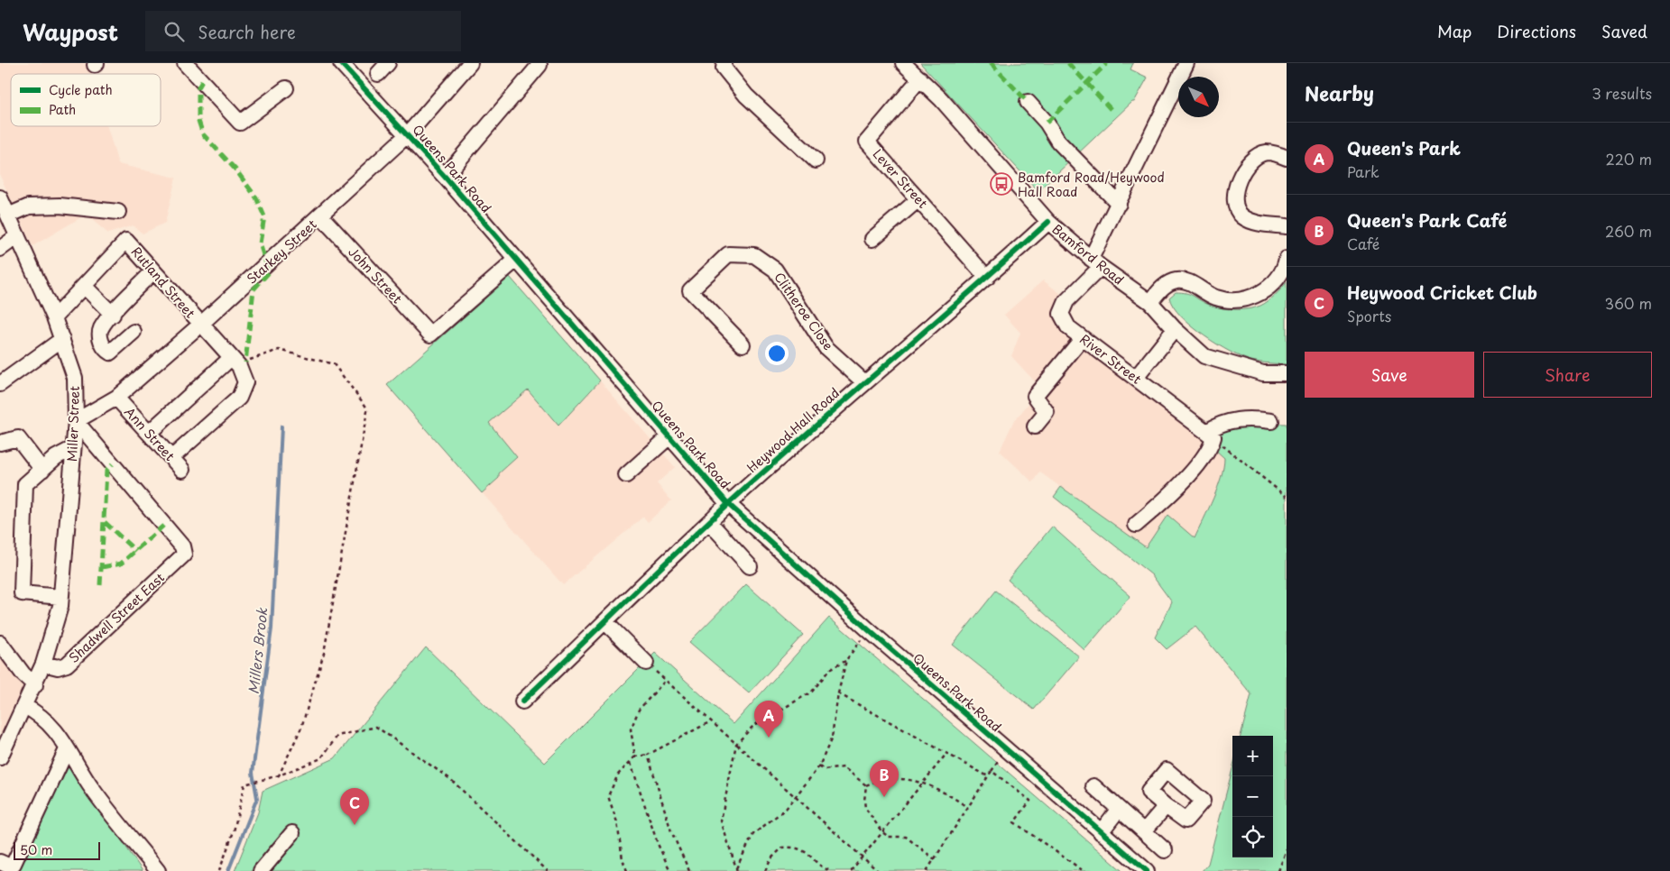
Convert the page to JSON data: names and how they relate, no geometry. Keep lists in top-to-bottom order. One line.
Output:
{"streets":{"street":["Queens Park Road","Lever Street","Starkey Street","Bamford Road","John Street","Rutland Street","Clitheroe Close","River Street","Miller Street","Heywood Hall Road","Ann Street","Shadwell Street East"]},"crossings":[["Queens Park Road","Starkey Street"],["Queens Park Road","John Street"],["Queens Park Road","Heywood Hall Road"],["Lever Street","Bamford Road"],["Lever Street","Heywood Hall Road"],["Starkey Street","John Street"],["Starkey Street","Rutland Street"],["Starkey Street","Miller Street"],["Starkey Street","Ann Street"],["Starkey Street","Shadwell Street East"],["Bamford Road","River Street"],["Bamford Road","Heywood Hall Road"],["Clitheroe Close","Heywood Hall Road"],["Miller Street","Shadwell Street East"]],"water":["Millers Brook"],"places":{"bus stop":["Bamford Road/Heywood Hall Road"]},"legend":["Cycle path","Path"],"scale_bar":"50 m","north":"bottom right","page":{"header":"Waypost","search":"Search here","nav":["Map","Directions","Saved"],"heading":["Nearby","3 results"],"list":[{"mark":"A","name":"Queen's Park","note":"Park","value":"220 m"},{"mark":"B","name":"Queen's Park Café","note":"Café","value":"260 m"},{"mark":"C","name":"Heywood Cricket Club","note":"Sports","value":"360 m"}],"buttons":["Save","Share"],"pins":["A","B","C"],"map_buttons":["+","−"],"scale":"50 m"}}
